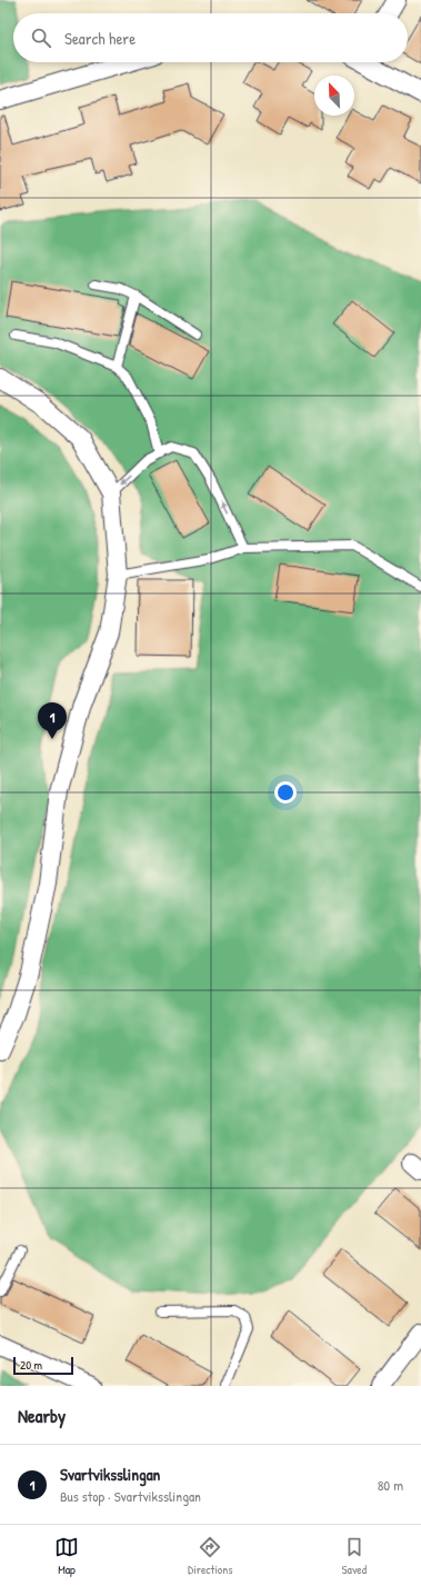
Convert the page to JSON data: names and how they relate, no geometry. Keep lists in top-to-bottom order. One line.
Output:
{"scale_bar":"20 m","north":"top left","page":{"search":"Search here","pins":"1","scale":"20 m","heading":"Nearby","list":[{"mark":"1","name":"Svartviksslingan","note":"Bus stop · Svartviksslingan","value":"80 m"}],"nav":["Map","Directions","Saved"]}}
